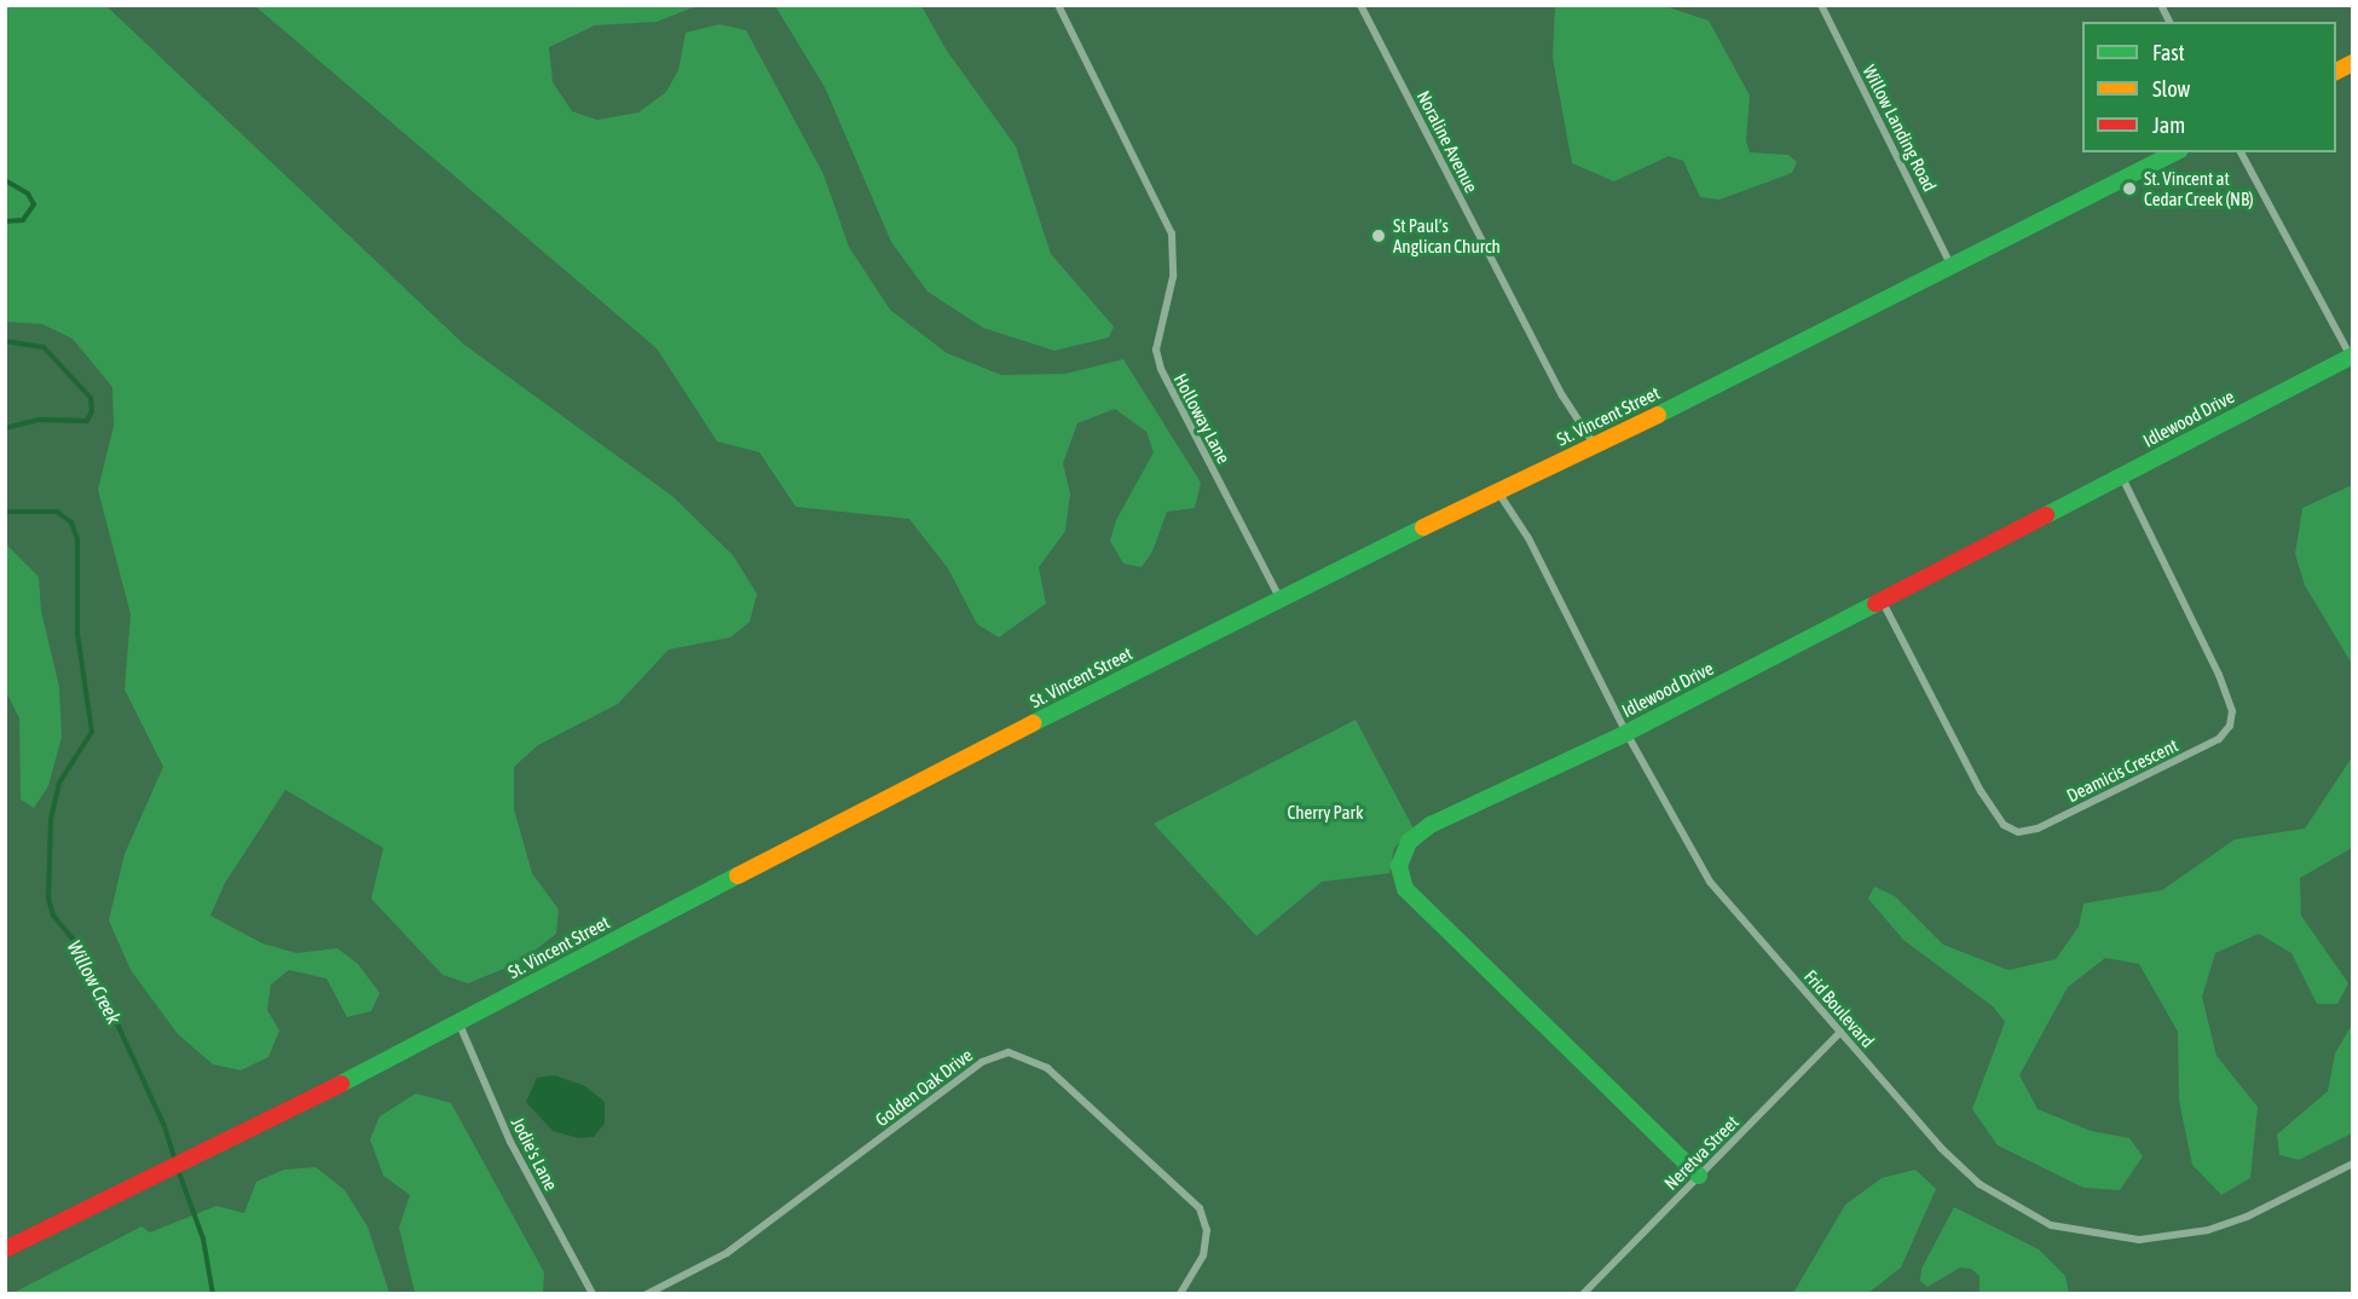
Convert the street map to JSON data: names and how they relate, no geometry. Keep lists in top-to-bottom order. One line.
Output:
{"streets":{"street":["Willow Landing Road","Noraline Avenue","St. Vincent Street","Holloway Lane","Idlewood Drive","Deamicis Crescent","Frid Boulevard","Golden Oak Drive","Neretva Street","Jodie's Lane"]},"crossings":[["Willow Landing Road","St. Vincent Street"],["Noraline Avenue","St. Vincent Street"],["St. Vincent Street","Holloway Lane"],["St. Vincent Street","Frid Boulevard"],["St. Vincent Street","Jodie's Lane"],["Idlewood Drive","Deamicis Crescent"],["Idlewood Drive","Frid Boulevard"],["Idlewood Drive","Neretva Street"],["Frid Boulevard","Neretva Street"]],"water":["Willow Creek"],"parks":["Cherry Park"],"places":["St. Vincent at Cedar Creek (NB)","St Paul’s Anglican Church"],"legend":["Fast","Slow","Jam"]}
